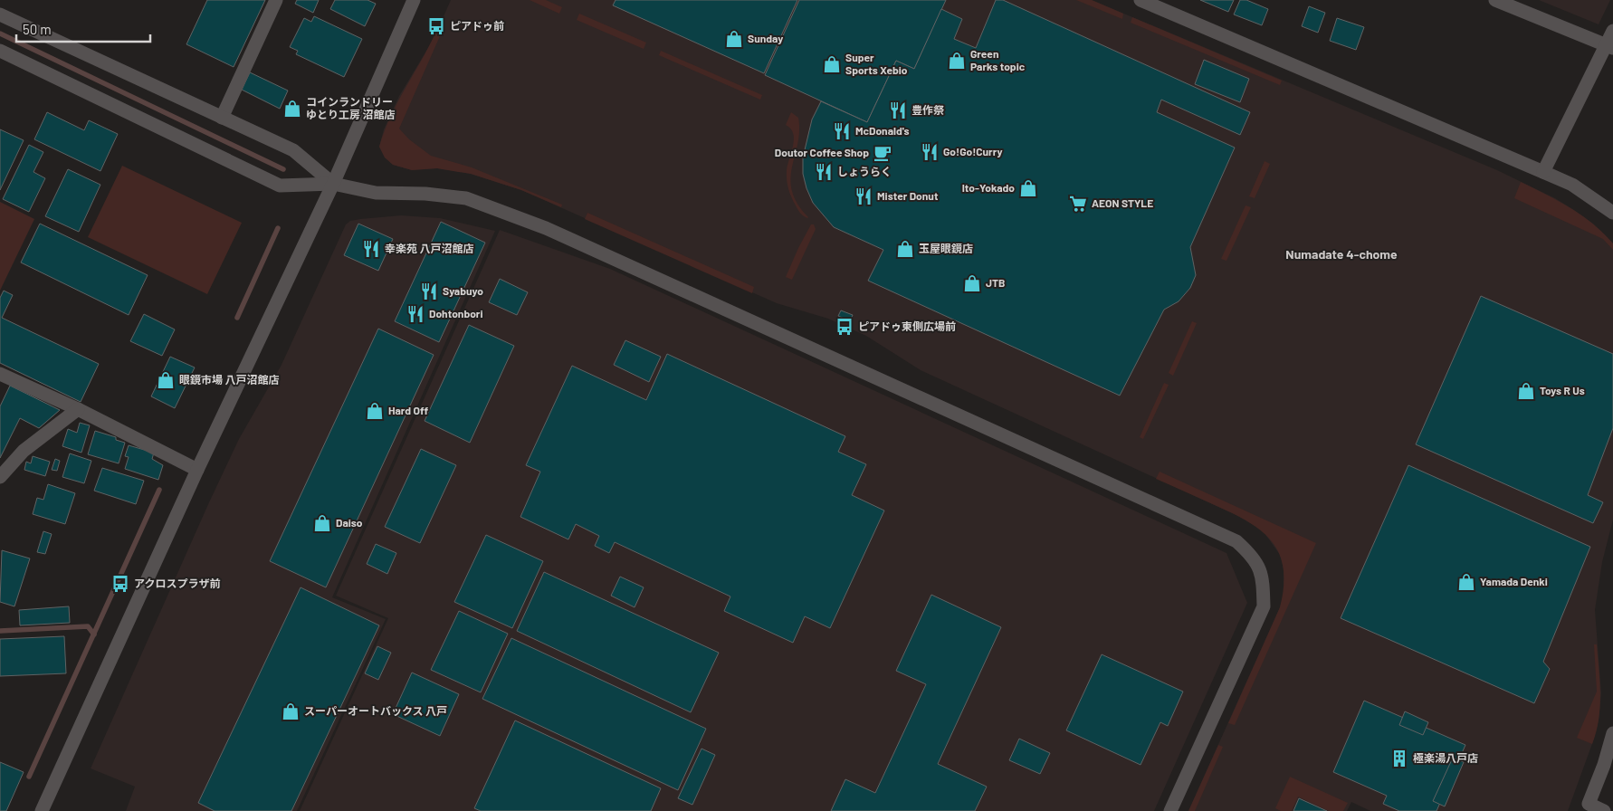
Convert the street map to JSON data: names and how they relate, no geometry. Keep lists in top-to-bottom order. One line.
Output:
{"districts":["Numadate 4-chome"],"places":{"bus stop":["ピアドゥ前","ピアドゥ東側広場前","アクロスプラザ前"],"shop":["Sunday","Green Parks topic","Super Sports Xebio","コインランドリー ゆとり工房 沼館店","Ito-Yokado","玉屋眼鏡店","JTB","眼鏡市場 八戸沼館店","Toys R Us","Hard Off","Daiso","Yamada Denki","スーパーオートバックス 八戸"],"restaurant":["豊作祭","McDonald's","Go!Go!Curry","しょうらく","Mister Donut","幸楽苑 八戸沼館店","Syabuyo","Dohtonbori"],"cafe":["Doutor Coffee Shop"],"supermarket":["AEON STYLE"],"building":["極楽湯八戸店"]},"scale_bar":"50 m"}
